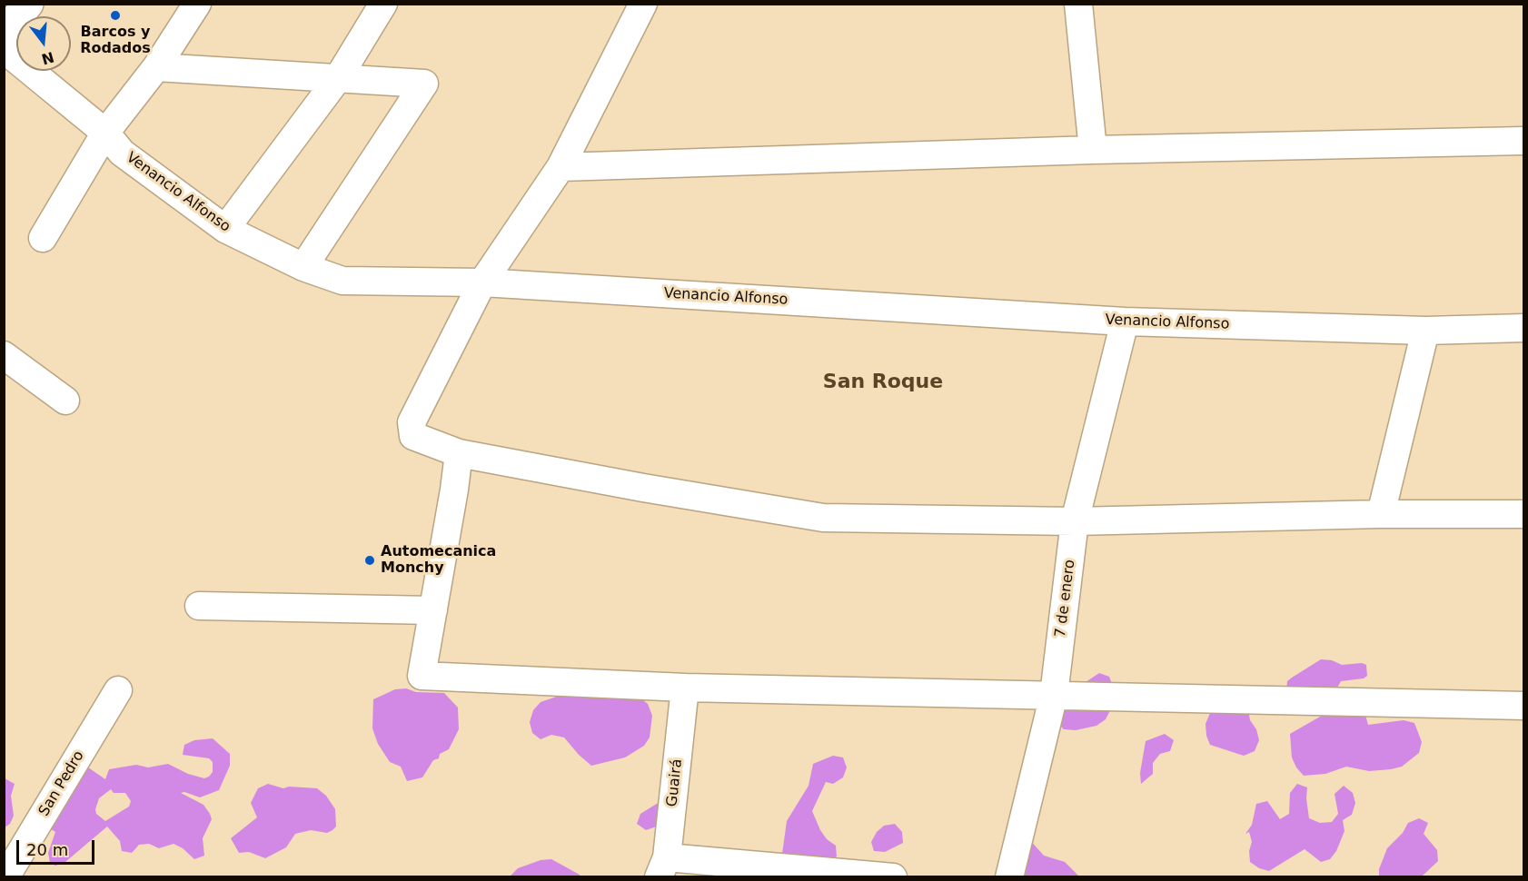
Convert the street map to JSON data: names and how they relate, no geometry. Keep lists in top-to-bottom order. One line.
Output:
{"streets":{"street":["Venancio Alfonso","7 de enero","Guairá","San Pedro"]},"crossings":[["Venancio Alfonso","7 de enero"]],"districts":["San Roque"],"places":["Barcos y Rodados","Automecanica Monchy"],"scale_bar":"20 m","north":"bottom"}
